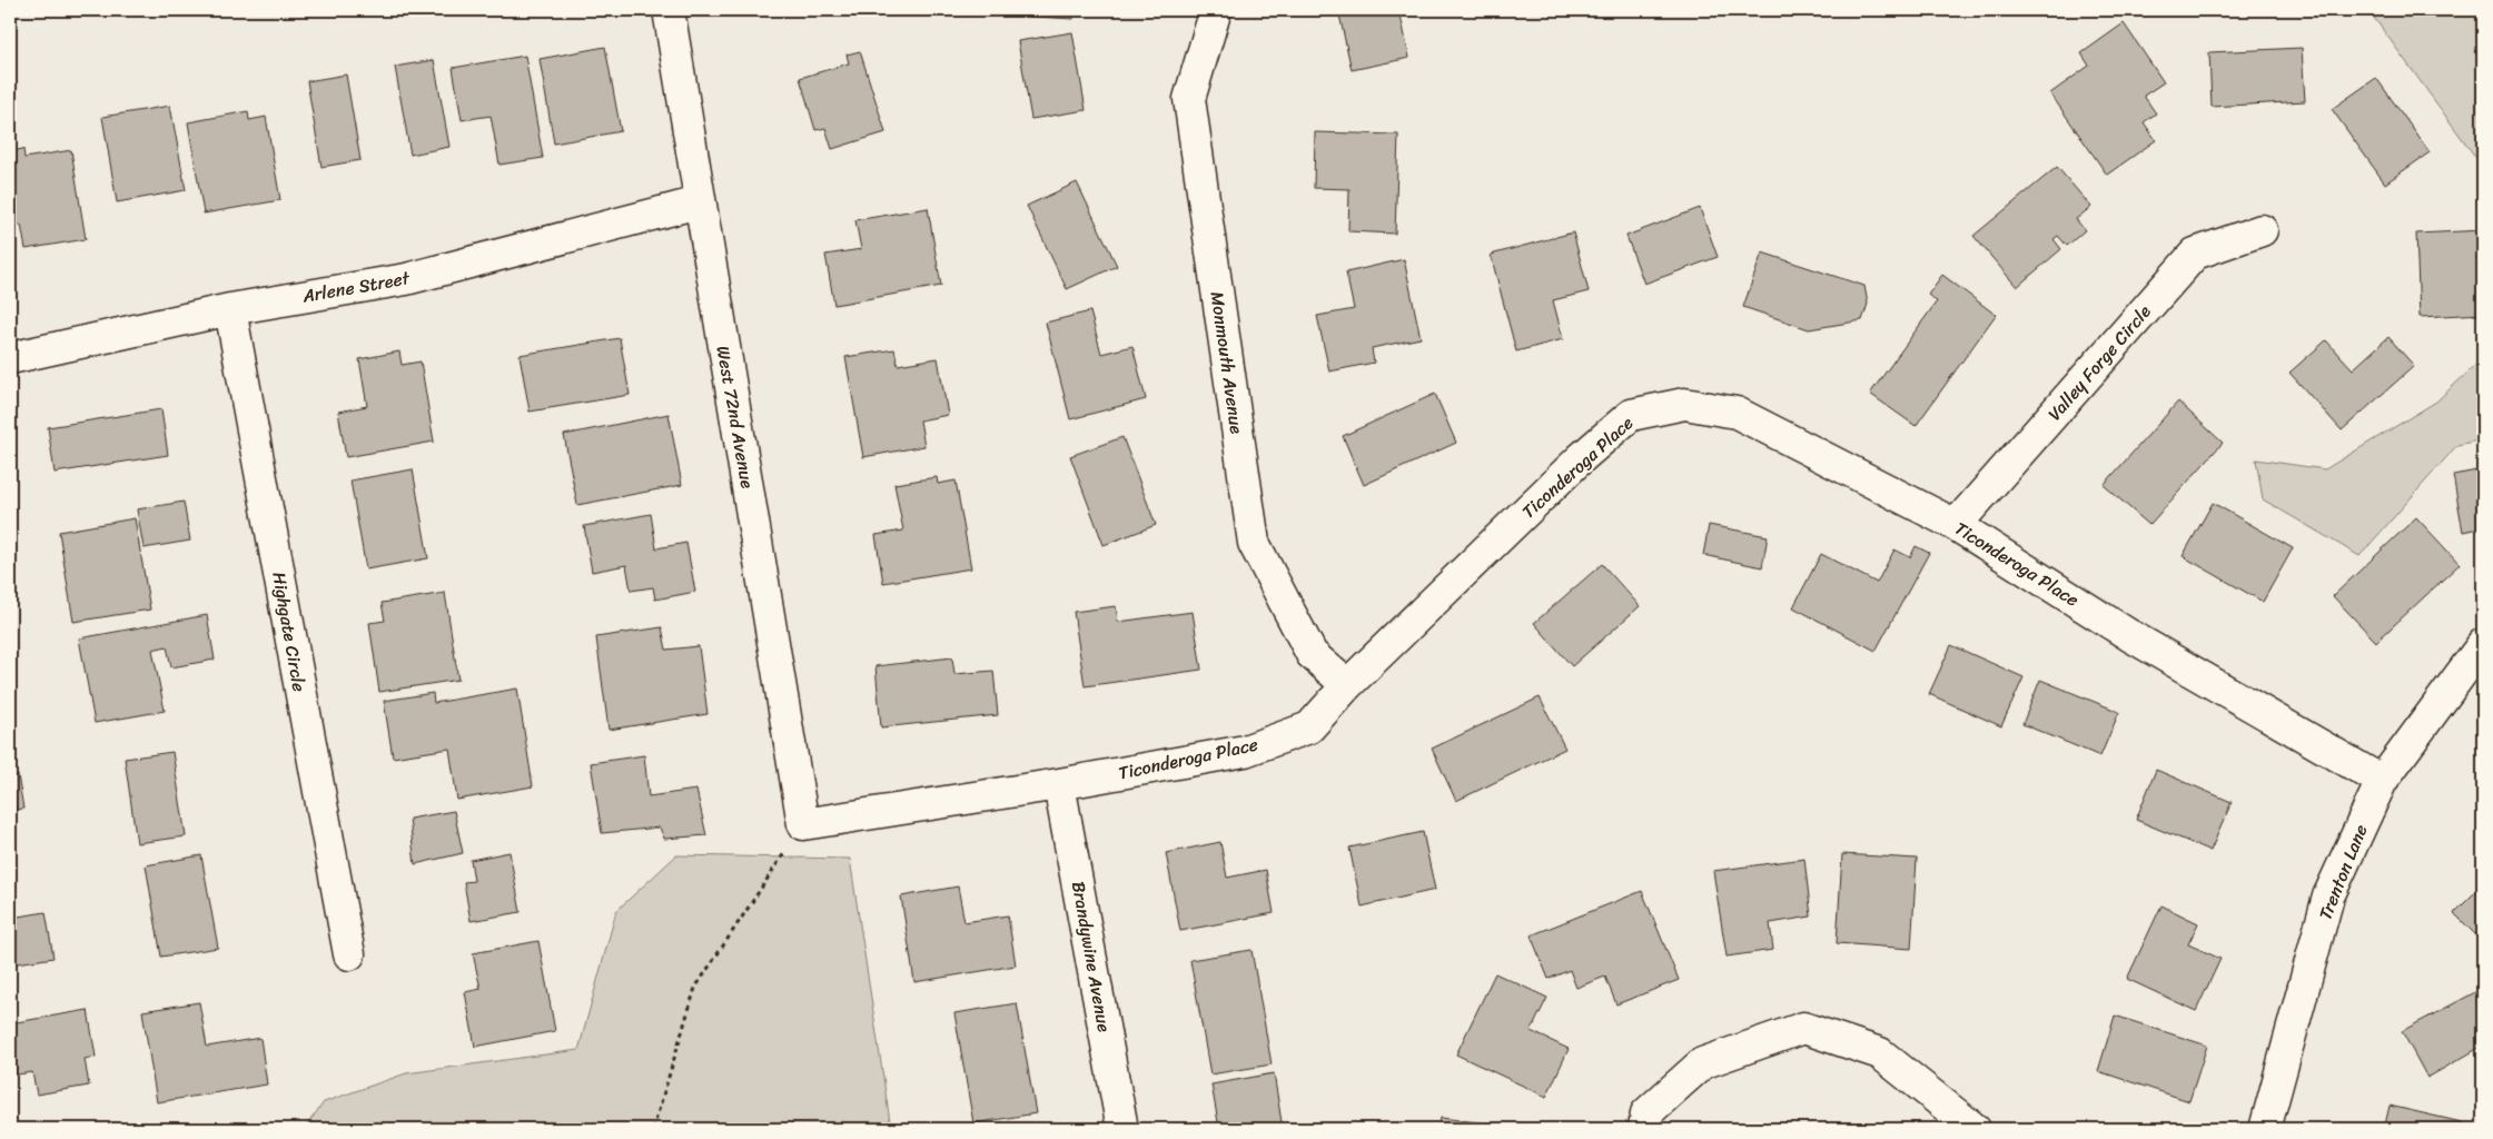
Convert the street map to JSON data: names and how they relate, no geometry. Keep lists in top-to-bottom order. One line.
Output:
{"streets":{"street":["Arlene Street","Monmouth Avenue","Valley Forge Circle","West 72nd Avenue","Ticonderoga Place","Highgate Circle","Trenton Lane","Brandywine Avenue"]},"crossings":[["Arlene Street","West 72nd Avenue"],["Arlene Street","Highgate Circle"],["Monmouth Avenue","Ticonderoga Place"],["Valley Forge Circle","Ticonderoga Place"],["West 72nd Avenue","Ticonderoga Place"],["Ticonderoga Place","Trenton Lane"],["Ticonderoga Place","Brandywine Avenue"]]}
